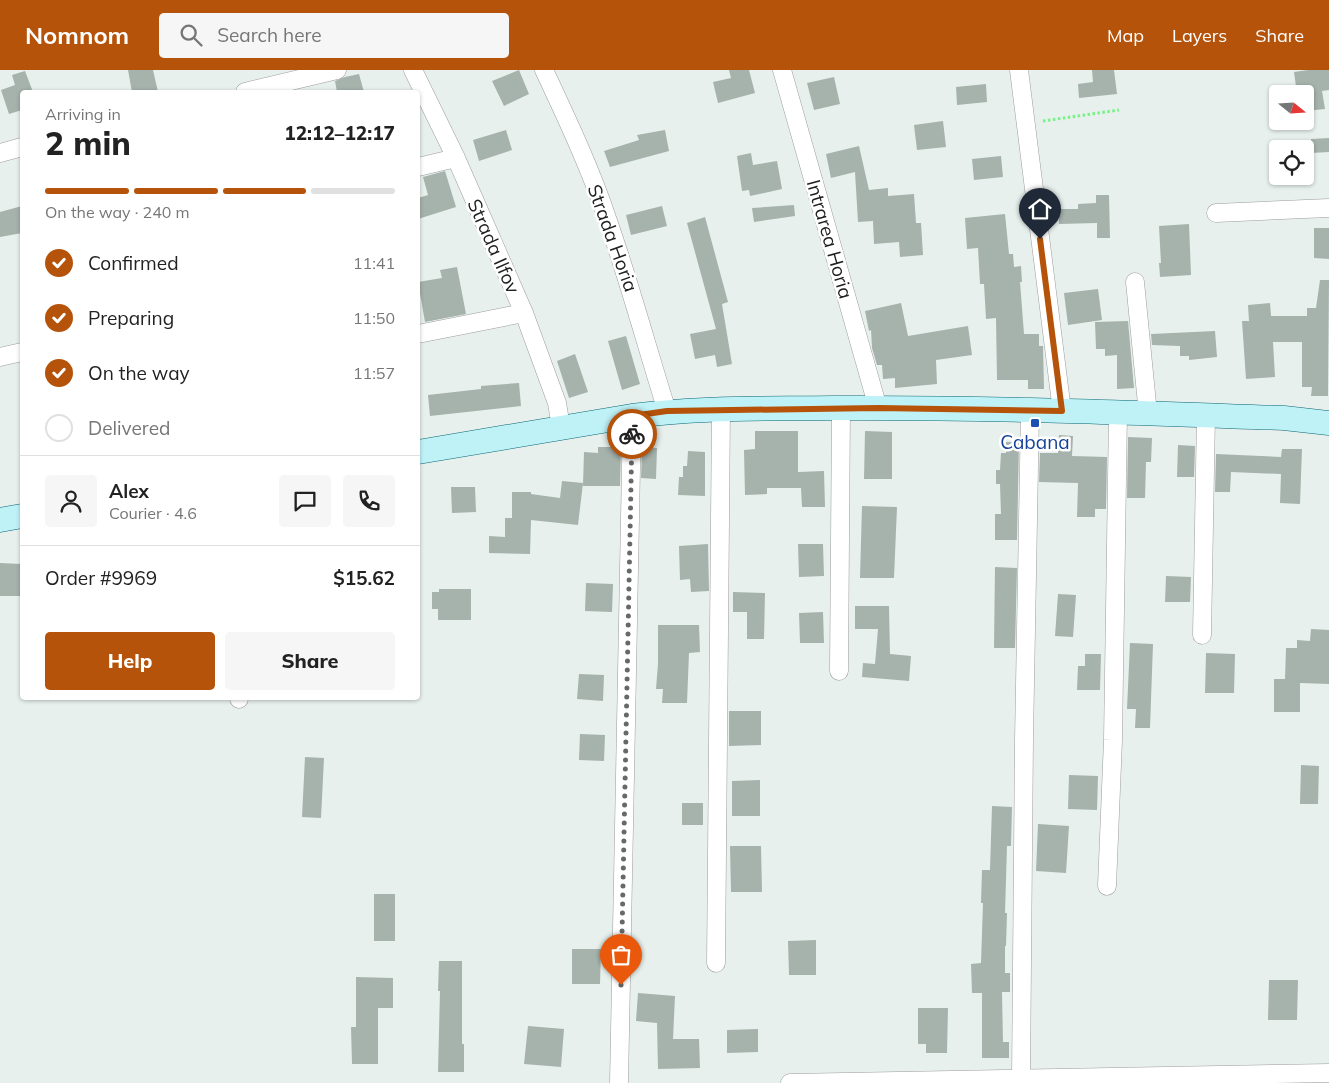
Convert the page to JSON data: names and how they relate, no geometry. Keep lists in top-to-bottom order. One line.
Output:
{"streets":{"street":["Strada Horia","Intrarea Horia","Strada Ilfov"]},"places":{"transit":["Cabana"]},"north":"right","page":{"header":"Nomnom","search":"Search here","nav":["Map","Layers","Share"],"heading":["2 min","Arriving in","12:12–12:17"],"panel":["Alex","Courier · 4.6","Order #9969","$15.62"],"bar":"On the way · 240 m","list":[["Confirmed","11:41"],["Preparing","11:50"],["On the way","11:57"],"Delivered"],"buttons":["Help","Share"]}}
